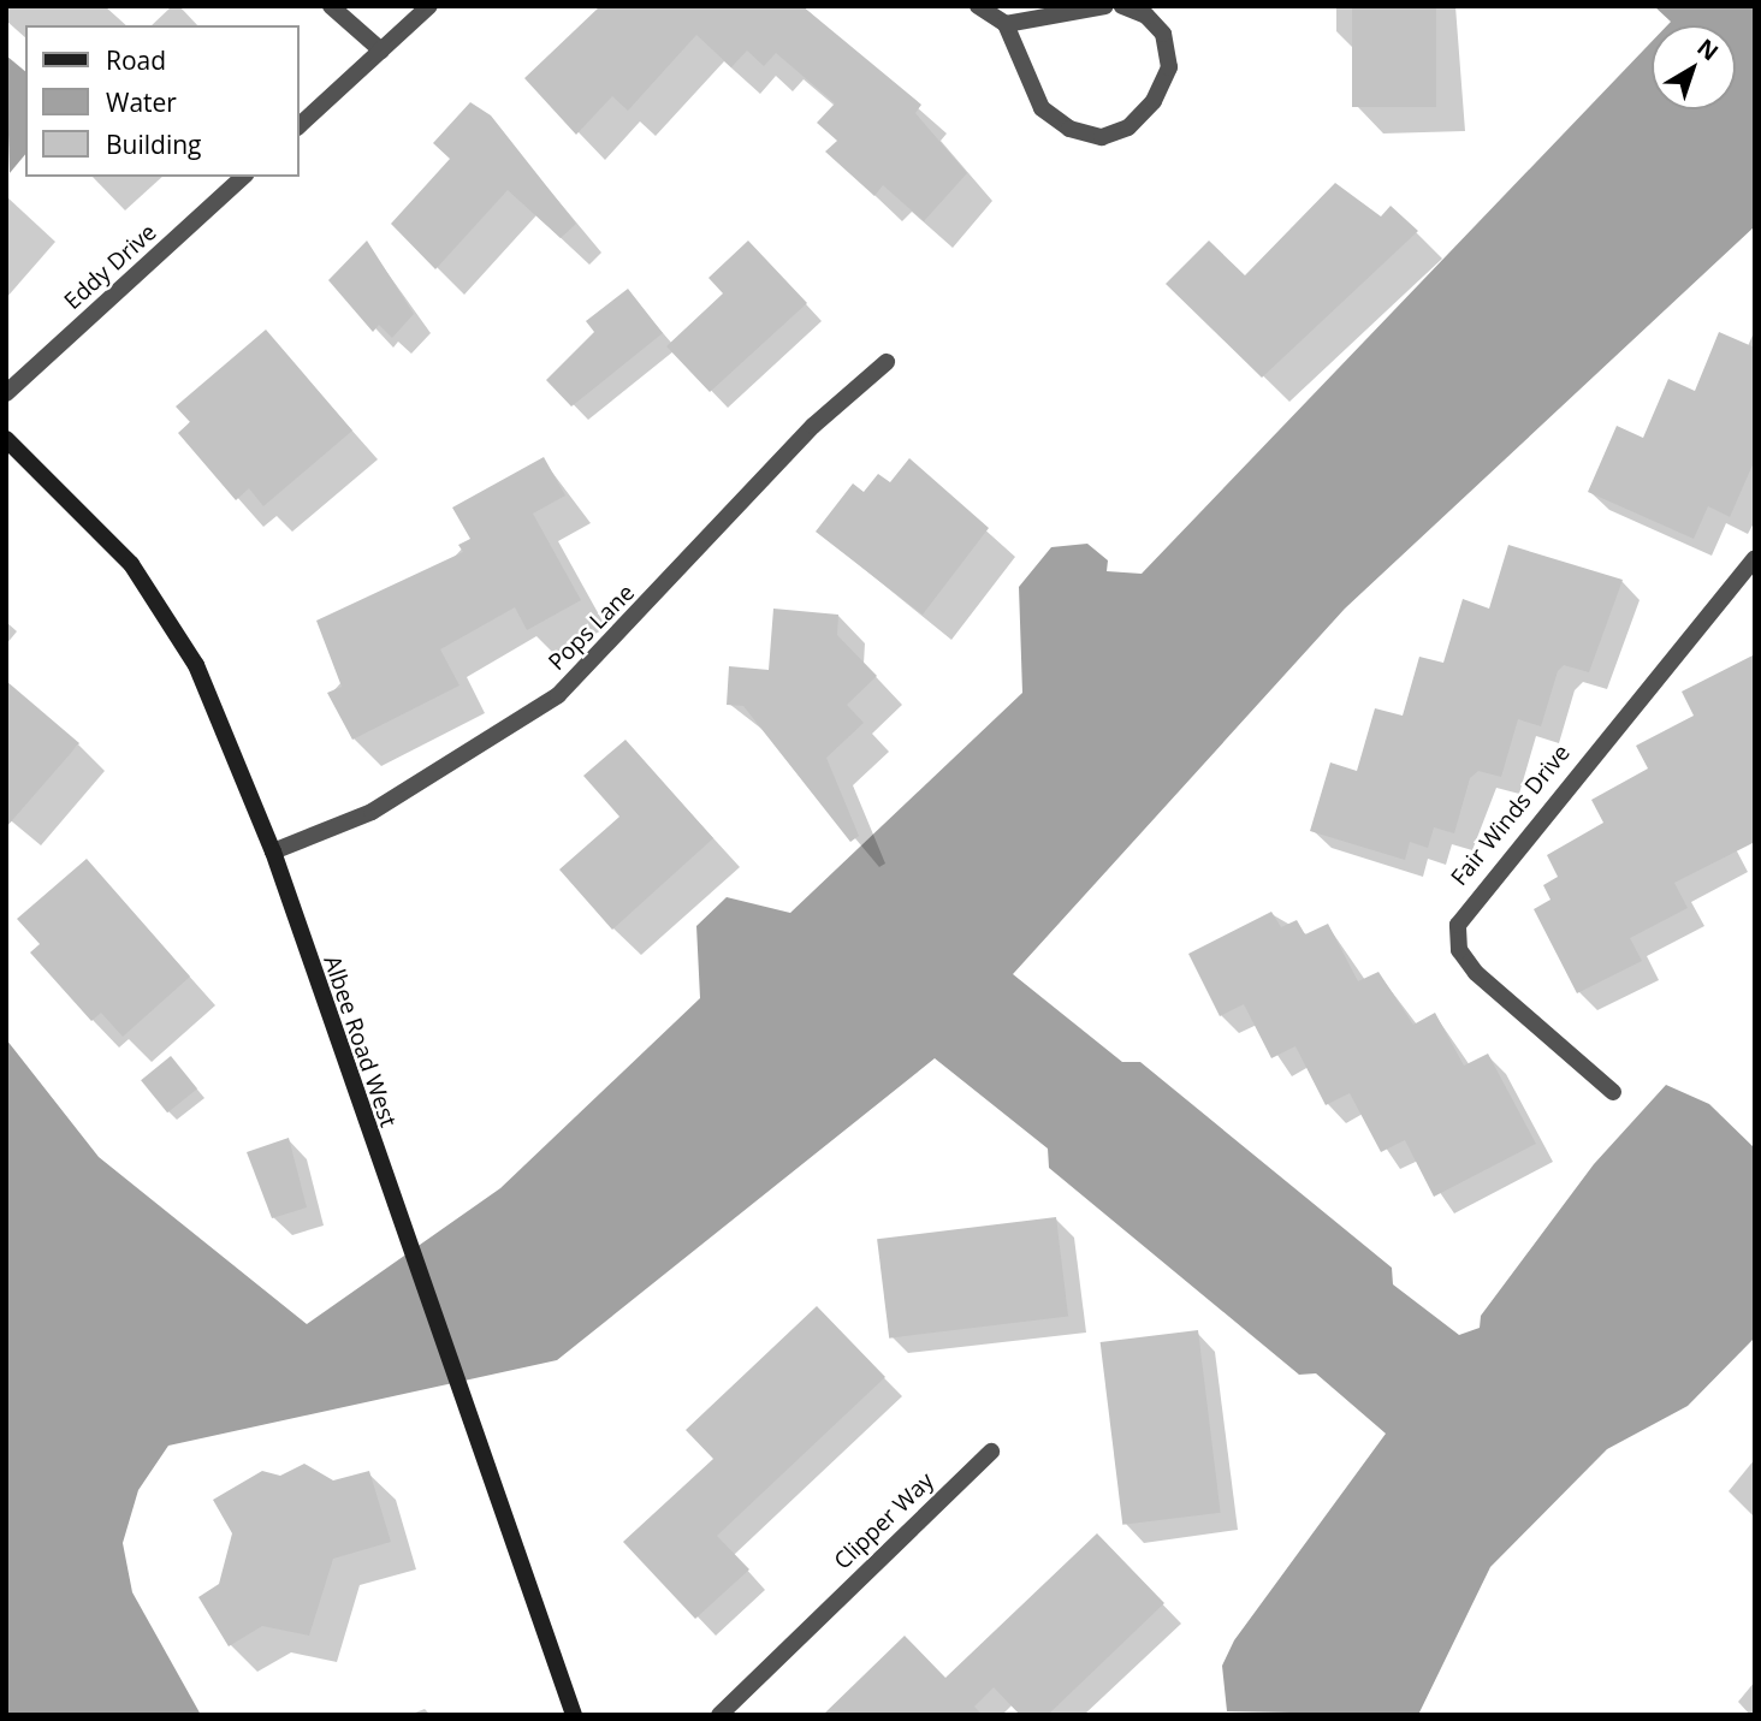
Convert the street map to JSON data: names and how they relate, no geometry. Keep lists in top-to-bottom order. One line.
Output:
{"streets":{"street":["Eddy Drive","Pops Lane","Fair Winds Drive","Albee Road West","Clipper Way"]},"crossings":[["Pops Lane","Albee Road West"]],"legend":["Road","Water","Building"],"north":"top right"}
